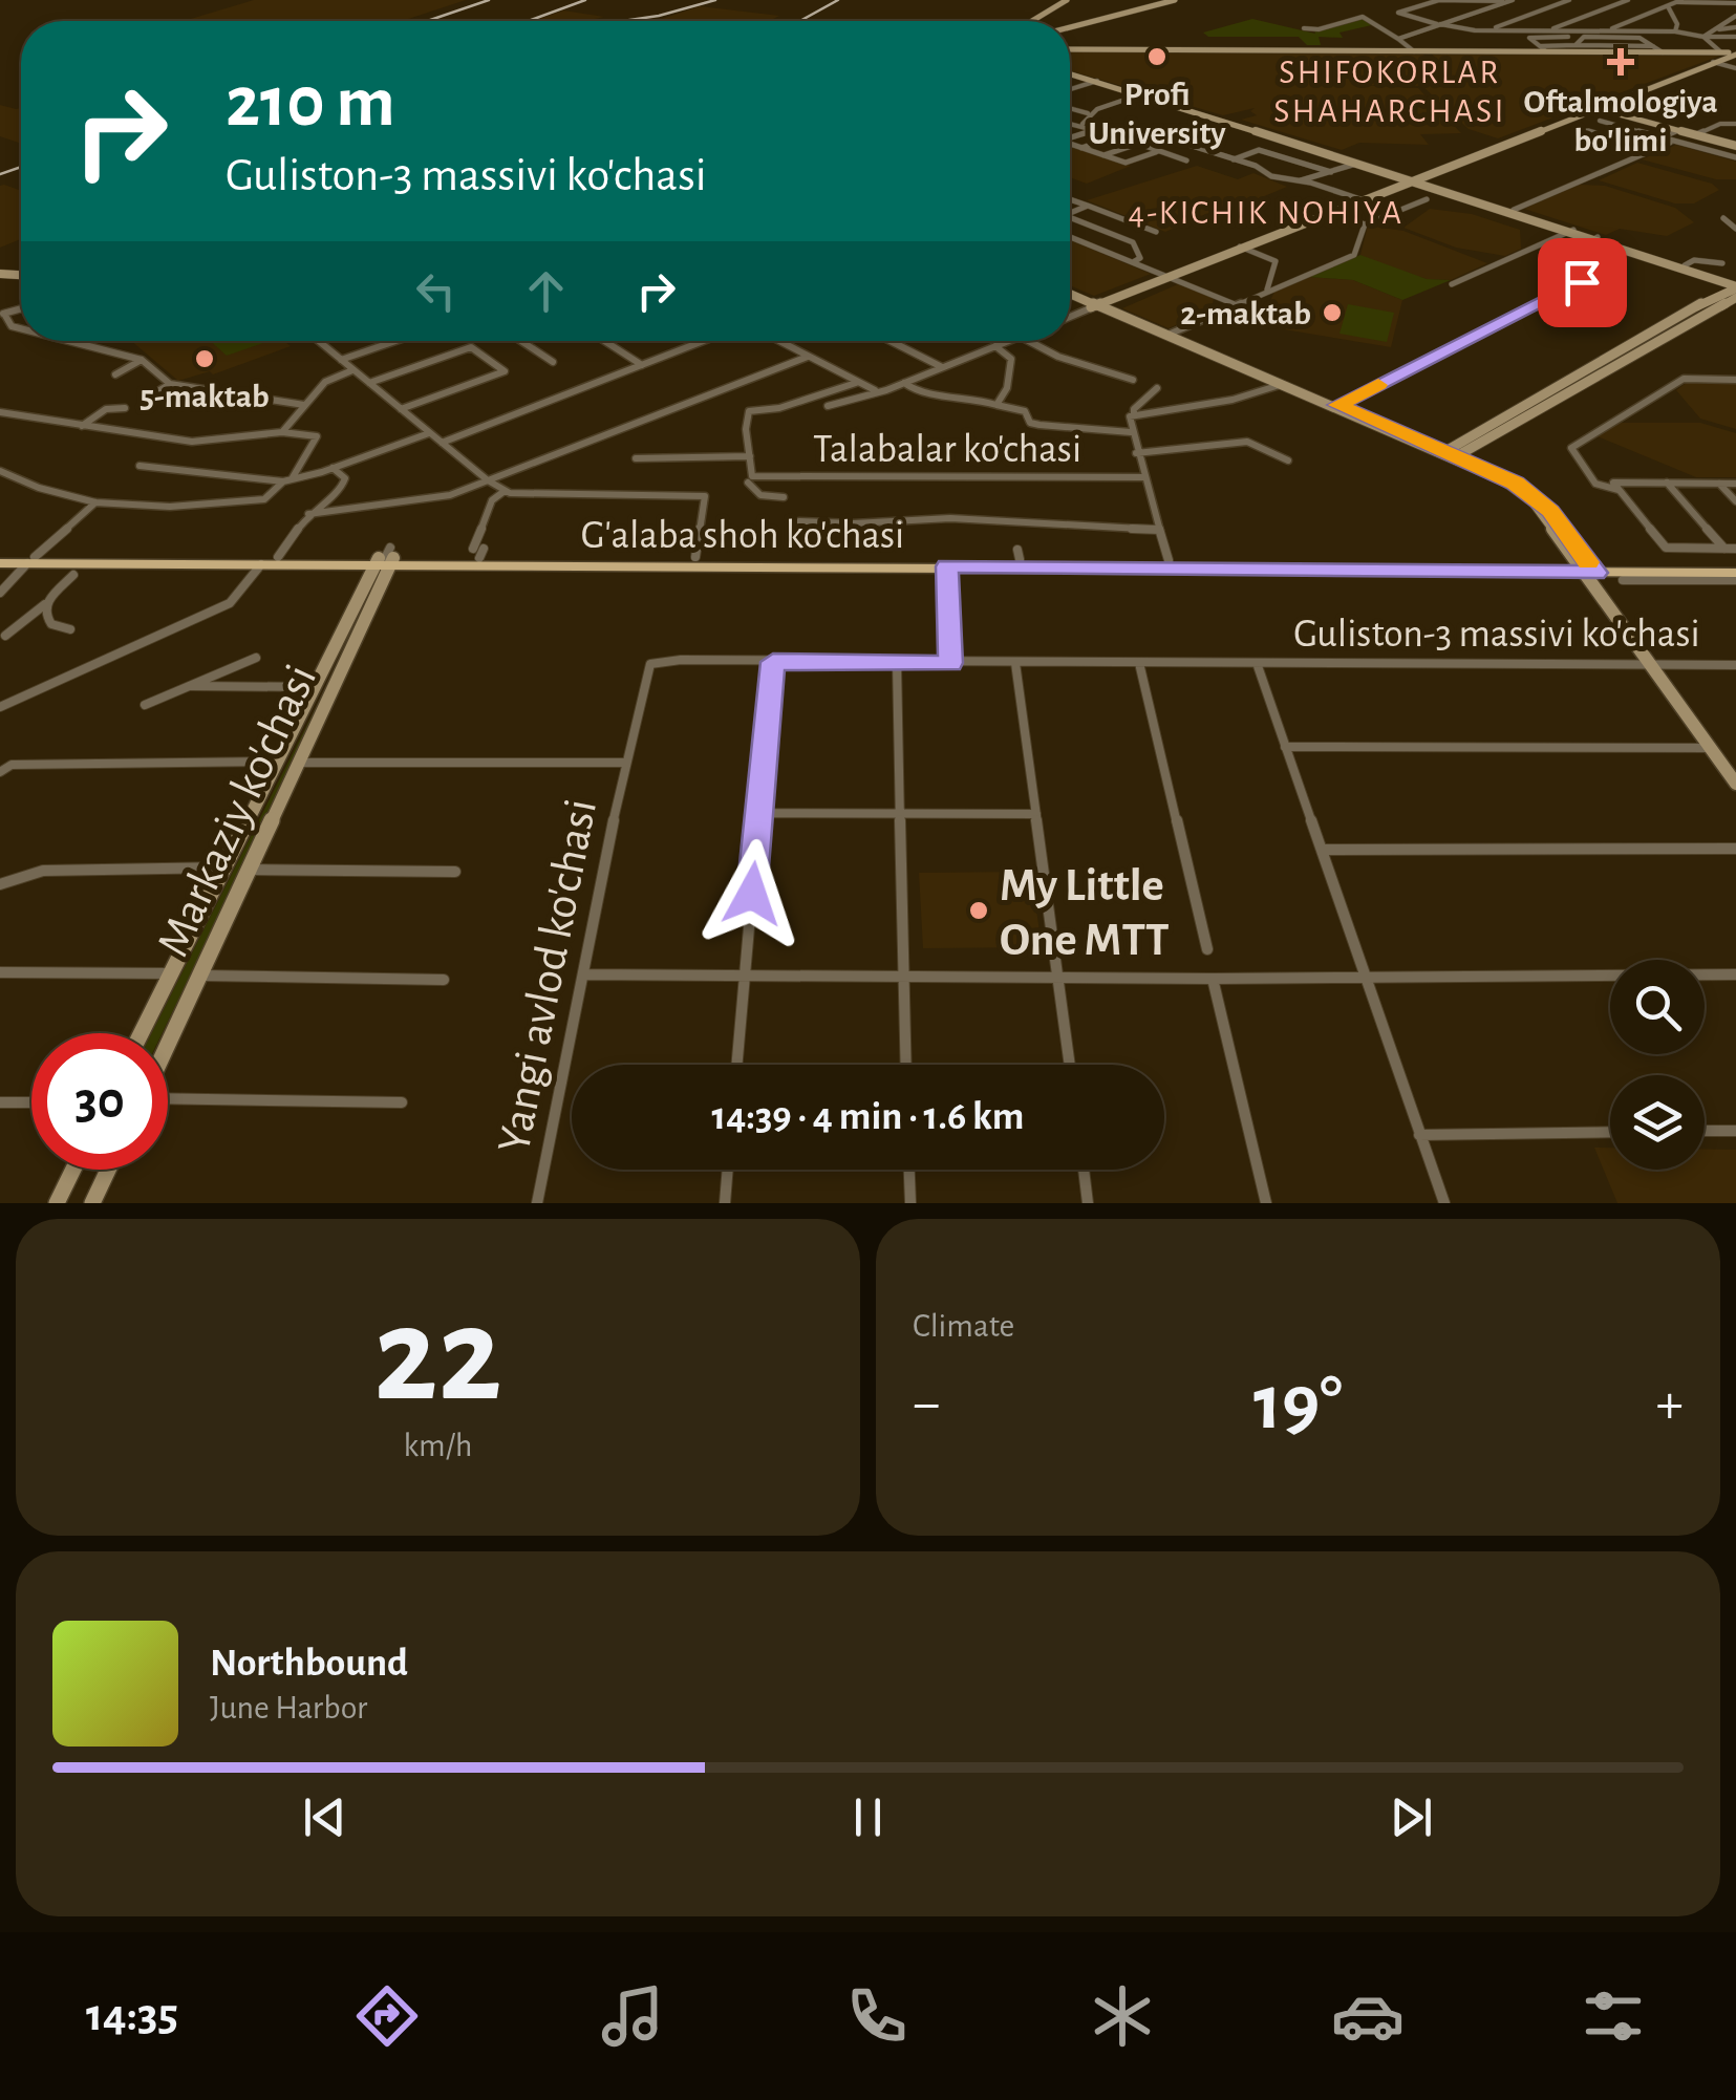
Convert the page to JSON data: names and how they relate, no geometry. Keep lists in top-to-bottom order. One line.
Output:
{"streets":{"main road":["G'alaba shoh ko'chasi","Markaziy ko'chasi"],"street":["Talabalar ko'chasi","Guliston-3 massivi ko'chasi","Yangi avlod ko'chasi"]},"crossings":[["Talabalar ko'chasi","G'alaba shoh ko'chasi"],["G'alaba shoh ko'chasi","Markaziy ko'chasi"],["Guliston-3 massivi ko'chasi","Yangi avlod ko'chasi"],["Markaziy ko'chasi","Yangi avlod ko'chasi"]],"districts":["SHIFOKORLAR SHAHARCHASI","4-KICHIK NOHIYA"],"places":{"other":["Profi University","2-maktab","5-maktab","My Little One MTT"],"health":["Oftalmologiya bo'limi"]},"page":{"turn":["210 m","Guliston-3 massivi ko'chasi"],"limit":"30","trip":"14:39 · 4 min · 1.6 km","tile":[["22","km/h"],"Climate"],"heat":["−","19°","+"],"song":["Northbound","June Harbor"],"tabs":"14:35"}}
